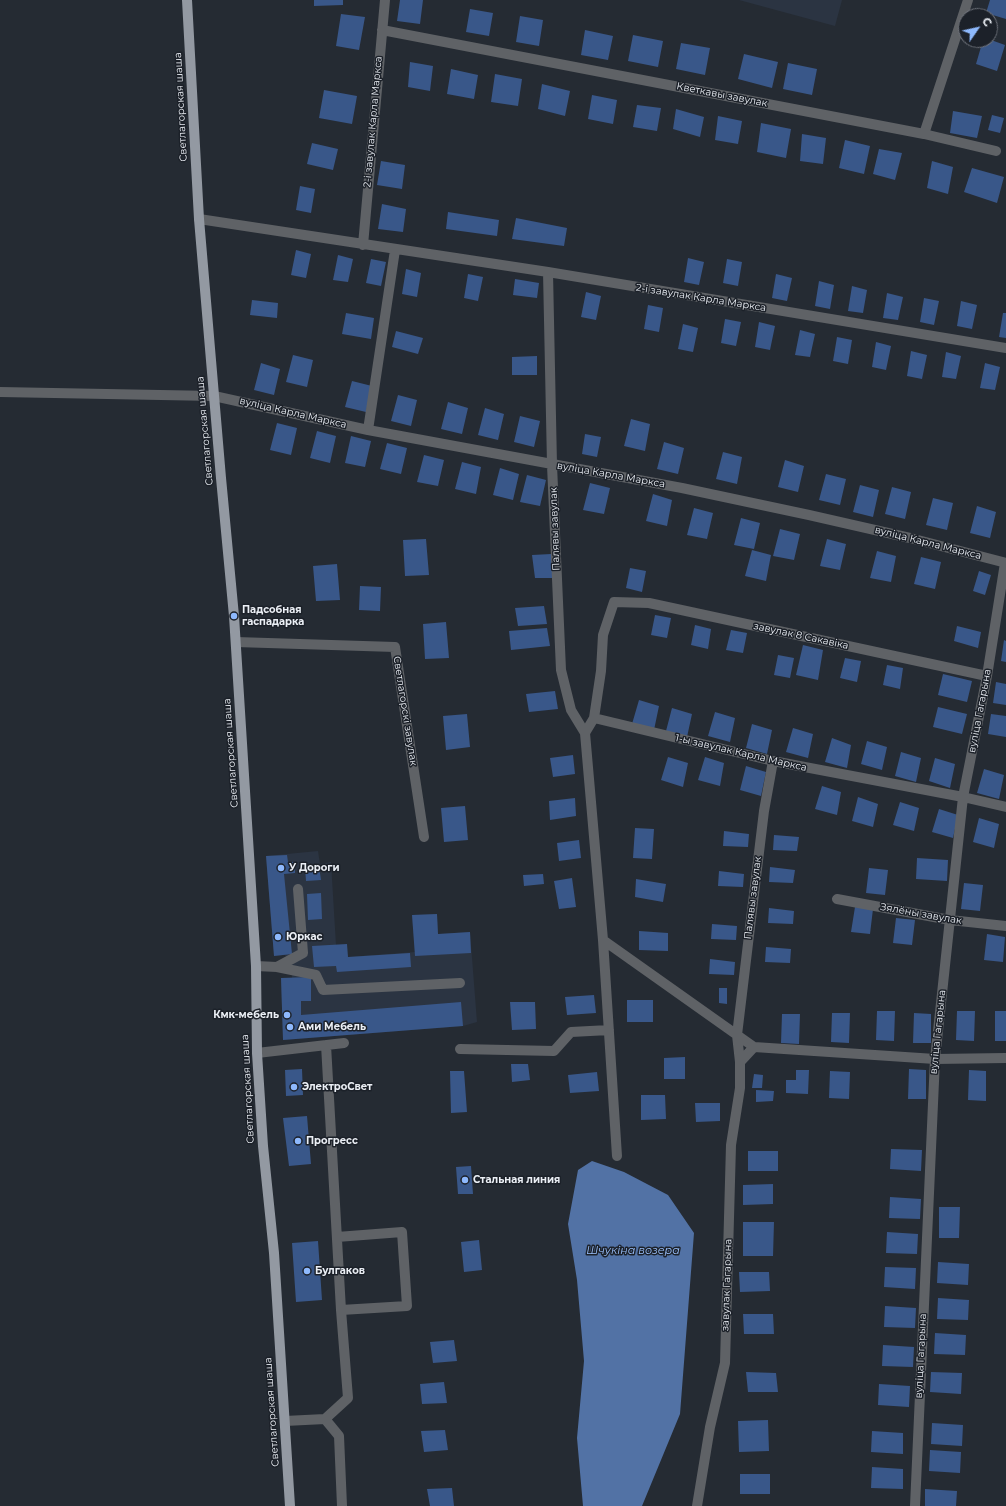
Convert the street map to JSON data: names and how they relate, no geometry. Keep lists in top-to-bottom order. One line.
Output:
{"streets":{"main road":["Светлагорская шаша"],"street":["Кветкавы завулак","2-і завулак Карла Маркса","вуліца Карла Маркса","Палявы завулак","завулак 8 Сакавіка","Светлагорскі завулак","вуліца Гагарына","1-ы завулак Карла Маркса","Зялёны завулак","завулак Гагарына"]},"crossings":[["Кветкавы завулак","2-і завулак Карла Маркса"],["Светлагорская шаша","2-і завулак Карла Маркса"],["Светлагорская шаша","вуліца Карла Маркса"],["Светлагорская шаша","Светлагорскі завулак"],["2-і завулак Карла Маркса","Палявы завулак"],["вуліца Карла Маркса","Палявы завулак"],["вуліца Карла Маркса","вуліца Гагарына"],["Палявы завулак","1-ы завулак Карла Маркса"],["Палявы завулак","завулак Гагарына"],["завулак 8 Сакавіка","вуліца Гагарына"],["завулак 8 Сакавіка","1-ы завулак Карла Маркса"],["вуліца Гагарына","1-ы завулак Карла Маркса"],["вуліца Гагарына","Зялёны завулак"]],"water":["Шчукіна возера"],"places":["Падсобная гаспадарка","У Дороги","Юркас","Кмк-мебель","Ами Мебель","ЭлектроСвет","Прогресс","Стальная линия","Булгаков"],"north":"top right"}
